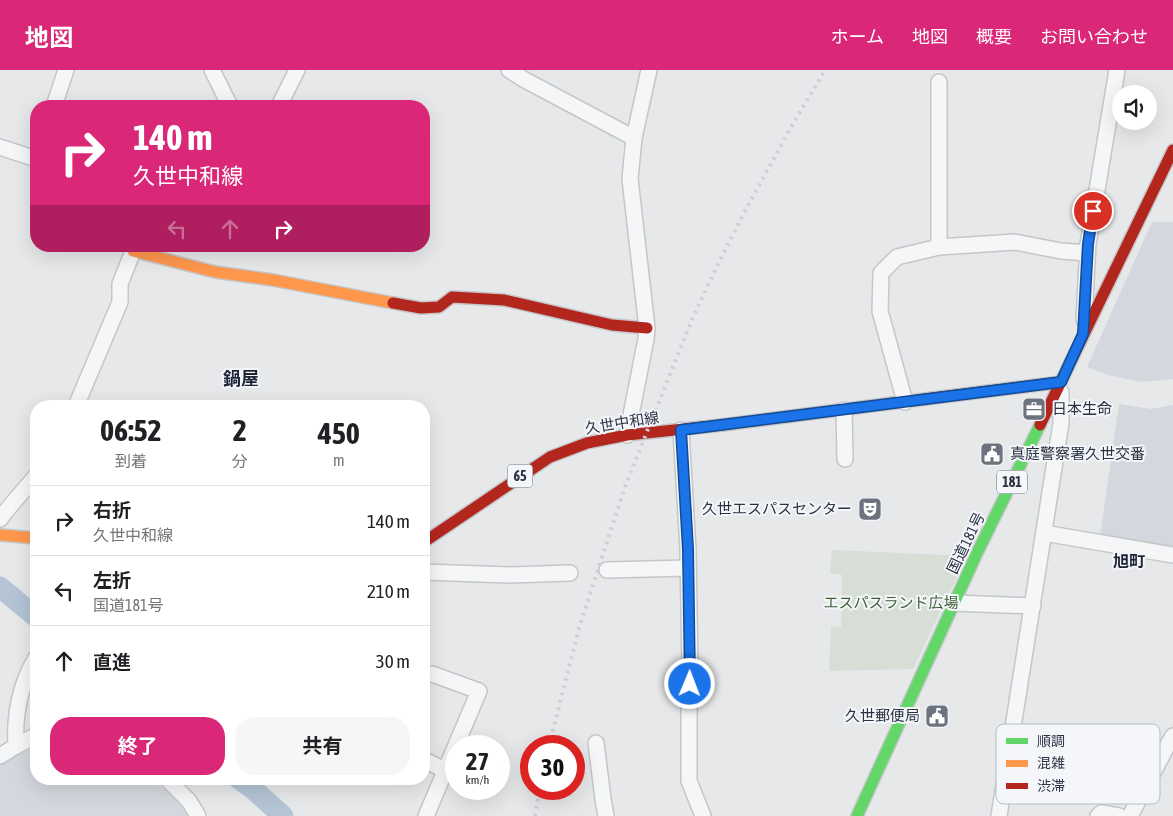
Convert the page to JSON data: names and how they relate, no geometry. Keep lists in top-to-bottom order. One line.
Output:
{"streets":{"main road":["久世中和線","65","181","国道181号"]},"crossings":[["久世中和線","国道181号"]],"districts":["鍋屋","旭町"],"parks":["エスパスランド広場"],"places":{"office":["日本生命"],"public building":["真庭警察署久世交番","久世郵便局"],"theatre":["久世エスパスセンター"]},"legend":["順調","混雑","渋滞"],"page":{"header":"地図","nav":["ホーム","地図","概要","お問い合わせ"],"turn":["140 m","久世中和線"],"eta":["06:52","到着","2","分","450","m"],"list":[{"name":"右折","note":"久世中和線","value":"140 m"},{"name":"左折","note":"国道181号","value":"210 m"},{"name":"直進","value":"30 m"}],"buttons":["終了","共有"],"speed":"27 km/h","limit":"30"}}
